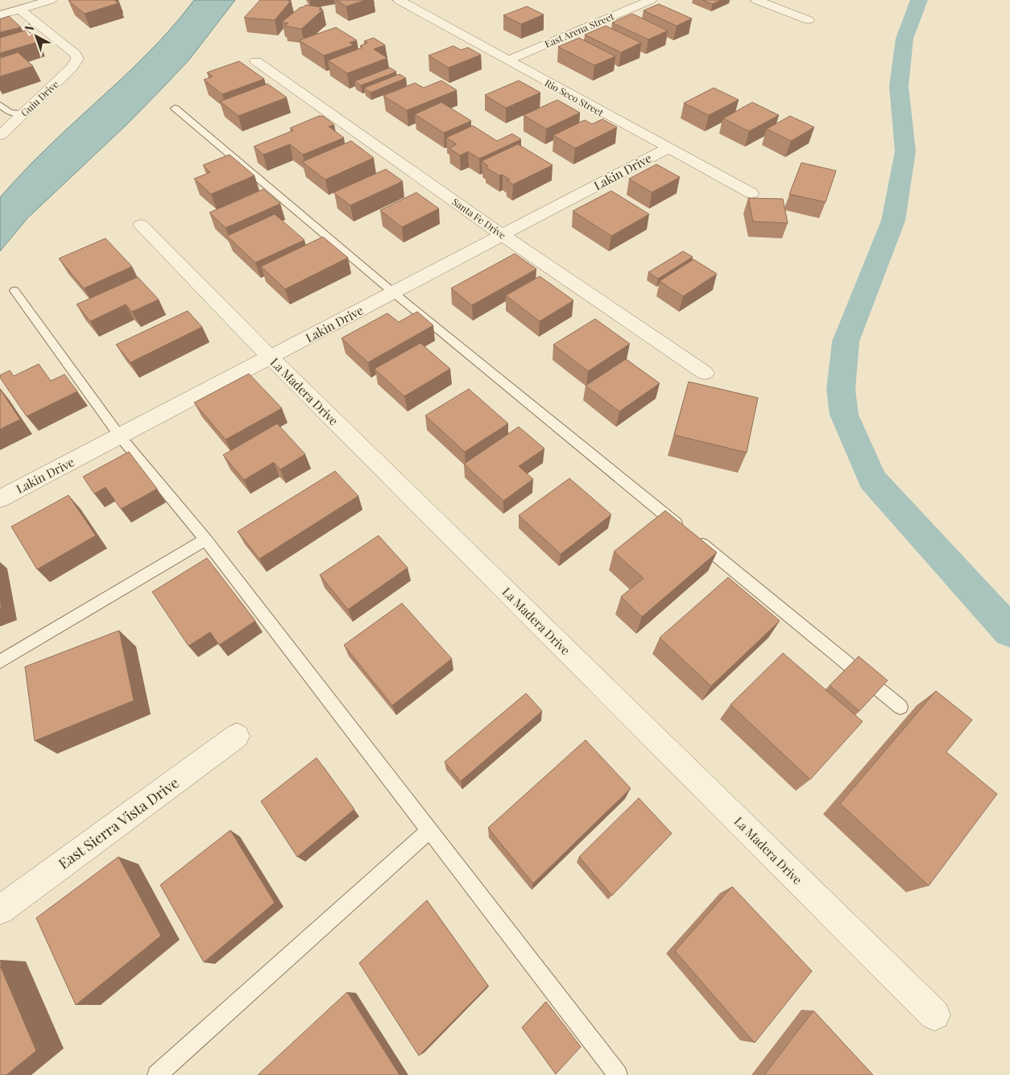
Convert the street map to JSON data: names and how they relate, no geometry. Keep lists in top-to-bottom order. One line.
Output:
{"streets":{"street":["East Arena Street","Rio Seco Street","Guiu Drive","Lakin Drive","Santa Fe Drive","La Madera Drive","East Sierra Vista Drive"]},"crossings":[["East Arena Street","Rio Seco Street"],["Rio Seco Street","Lakin Drive"],["Lakin Drive","Santa Fe Drive"],["Lakin Drive","La Madera Drive"]],"north":"top left"}
